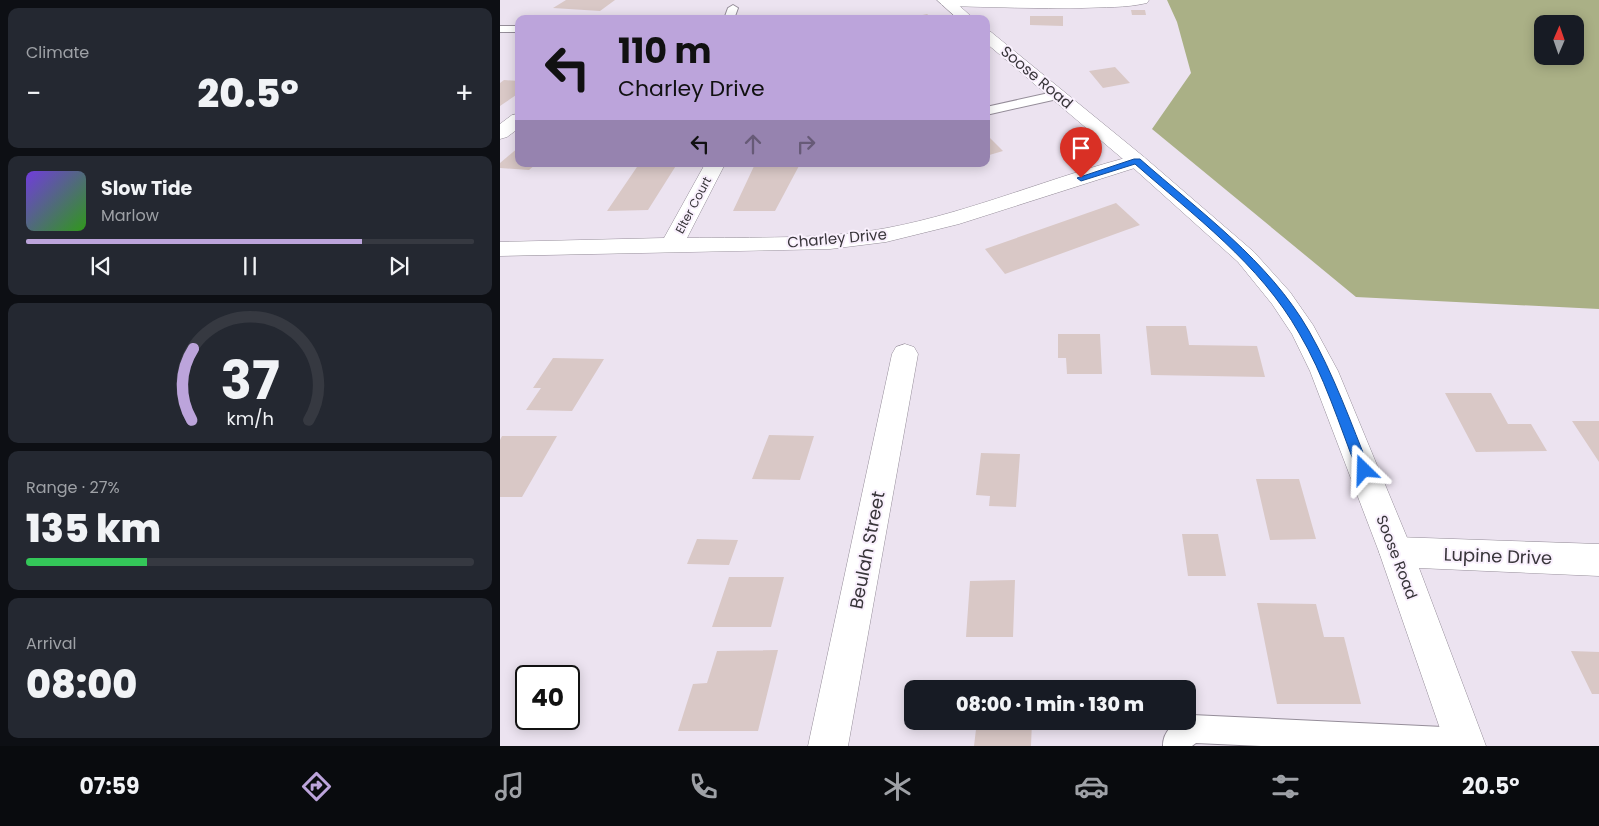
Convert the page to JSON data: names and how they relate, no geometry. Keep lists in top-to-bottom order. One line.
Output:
{"streets":{"street":["Soose Road","Elter Court","Charley Drive","Beulah Street","Lupine Drive"]},"crossings":[["Soose Road","Charley Drive"],["Soose Road","Lupine Drive"],["Elter Court","Charley Drive"]],"north":"top","page":{"tile":["Climate",["Range · 27%","135 km"],["Arrival","08:00"]],"turn":["110 m","Charley Drive"],"heat":["−","20.5°","+"],"song":["Slow Tide","Marlow"],"limit":"40","trip":"08:00 · 1 min · 130 m","tabs":["07:59","20.5°"],"gauge":["37","km/h"]}}
